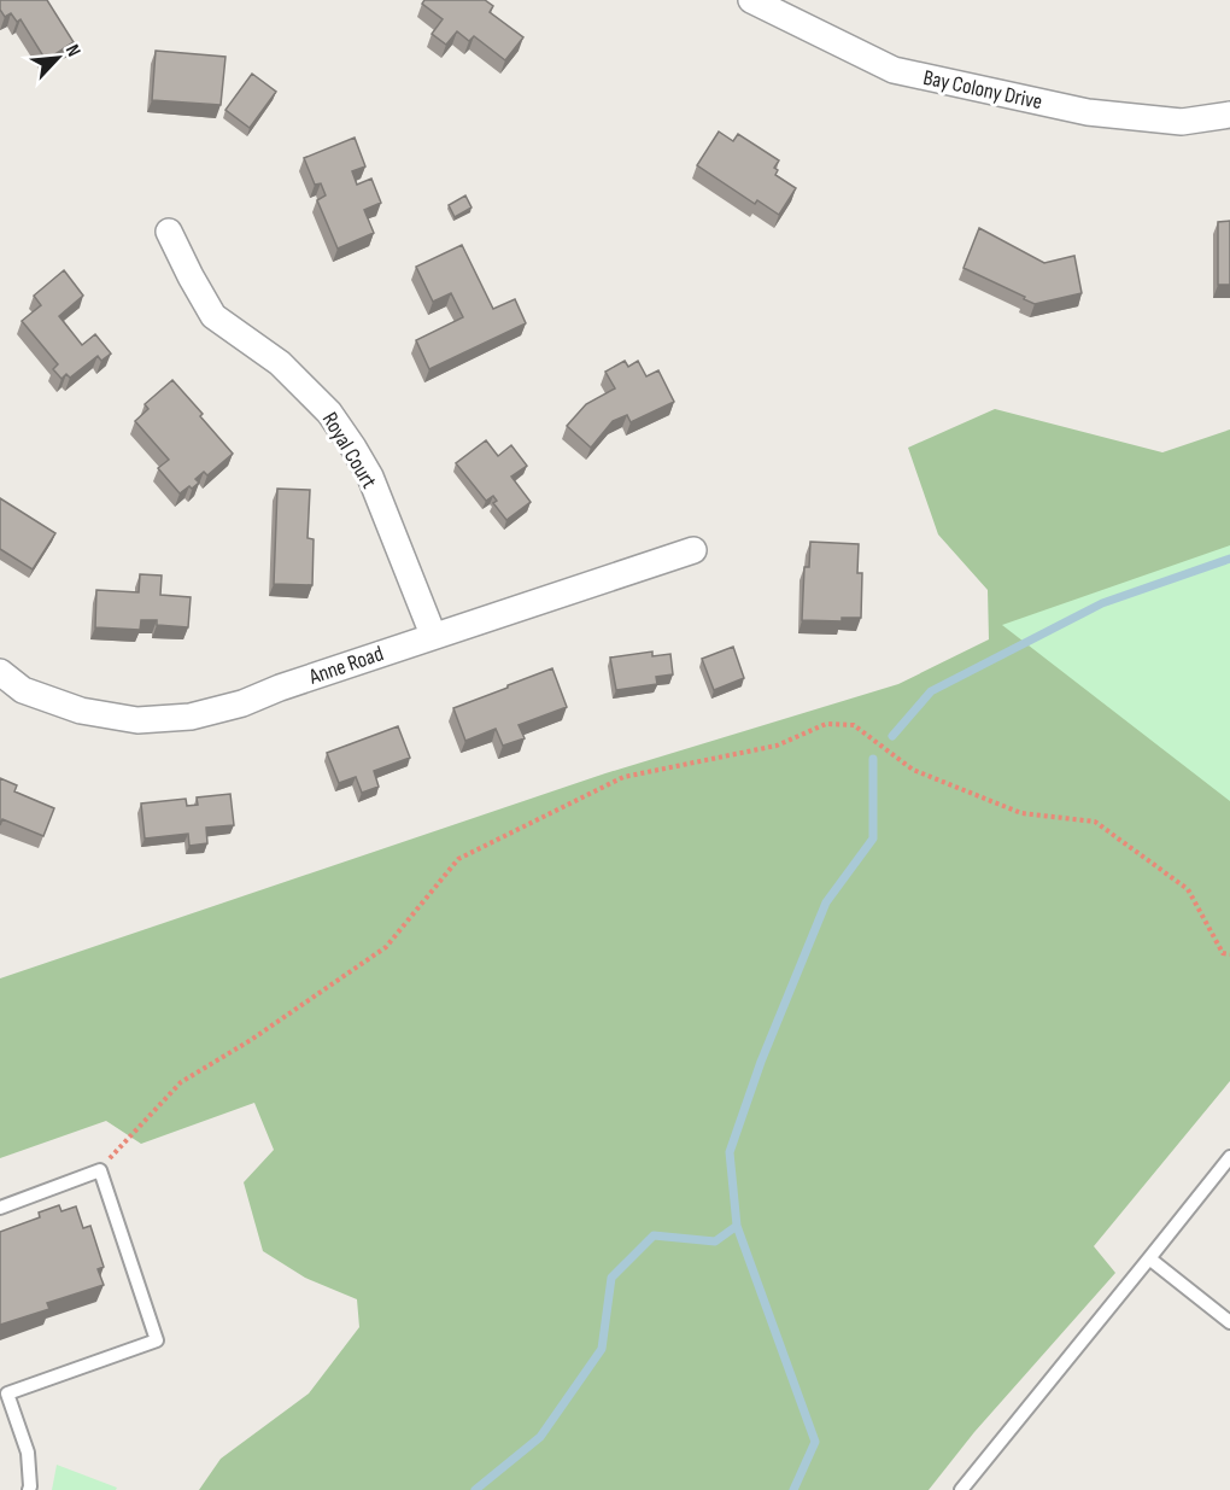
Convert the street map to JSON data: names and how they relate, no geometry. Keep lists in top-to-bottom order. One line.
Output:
{"streets":{"street":["Bay Colony Drive","Royal Court","Anne Road"]},"crossings":[["Royal Court","Anne Road"]],"north":"top right"}
